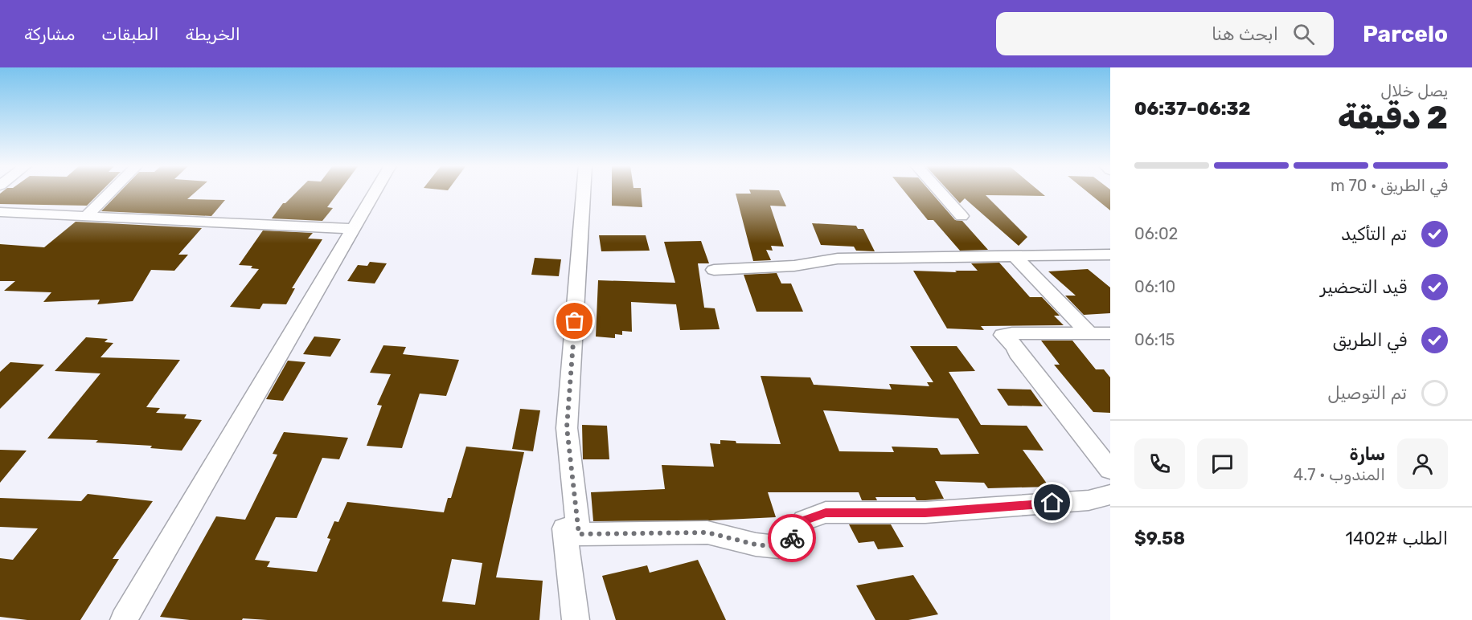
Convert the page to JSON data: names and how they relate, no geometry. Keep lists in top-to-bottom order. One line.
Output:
{"page":{"header":"Parcelo","search":"ابحث هنا","nav":["الخريطة","الطبقات","مشاركة"],"heading":["2 دقيقة","يصل خلال","06:32–06:37"],"panel":["سارة","المندوب · 4.7","الطلب #1402","$9.58"],"bar":"في الطريق · 70 m","list":[["تم التأكيد","06:02"],["قيد التحضير","06:10"],["في الطريق","06:15"],"تم التوصيل"]}}
